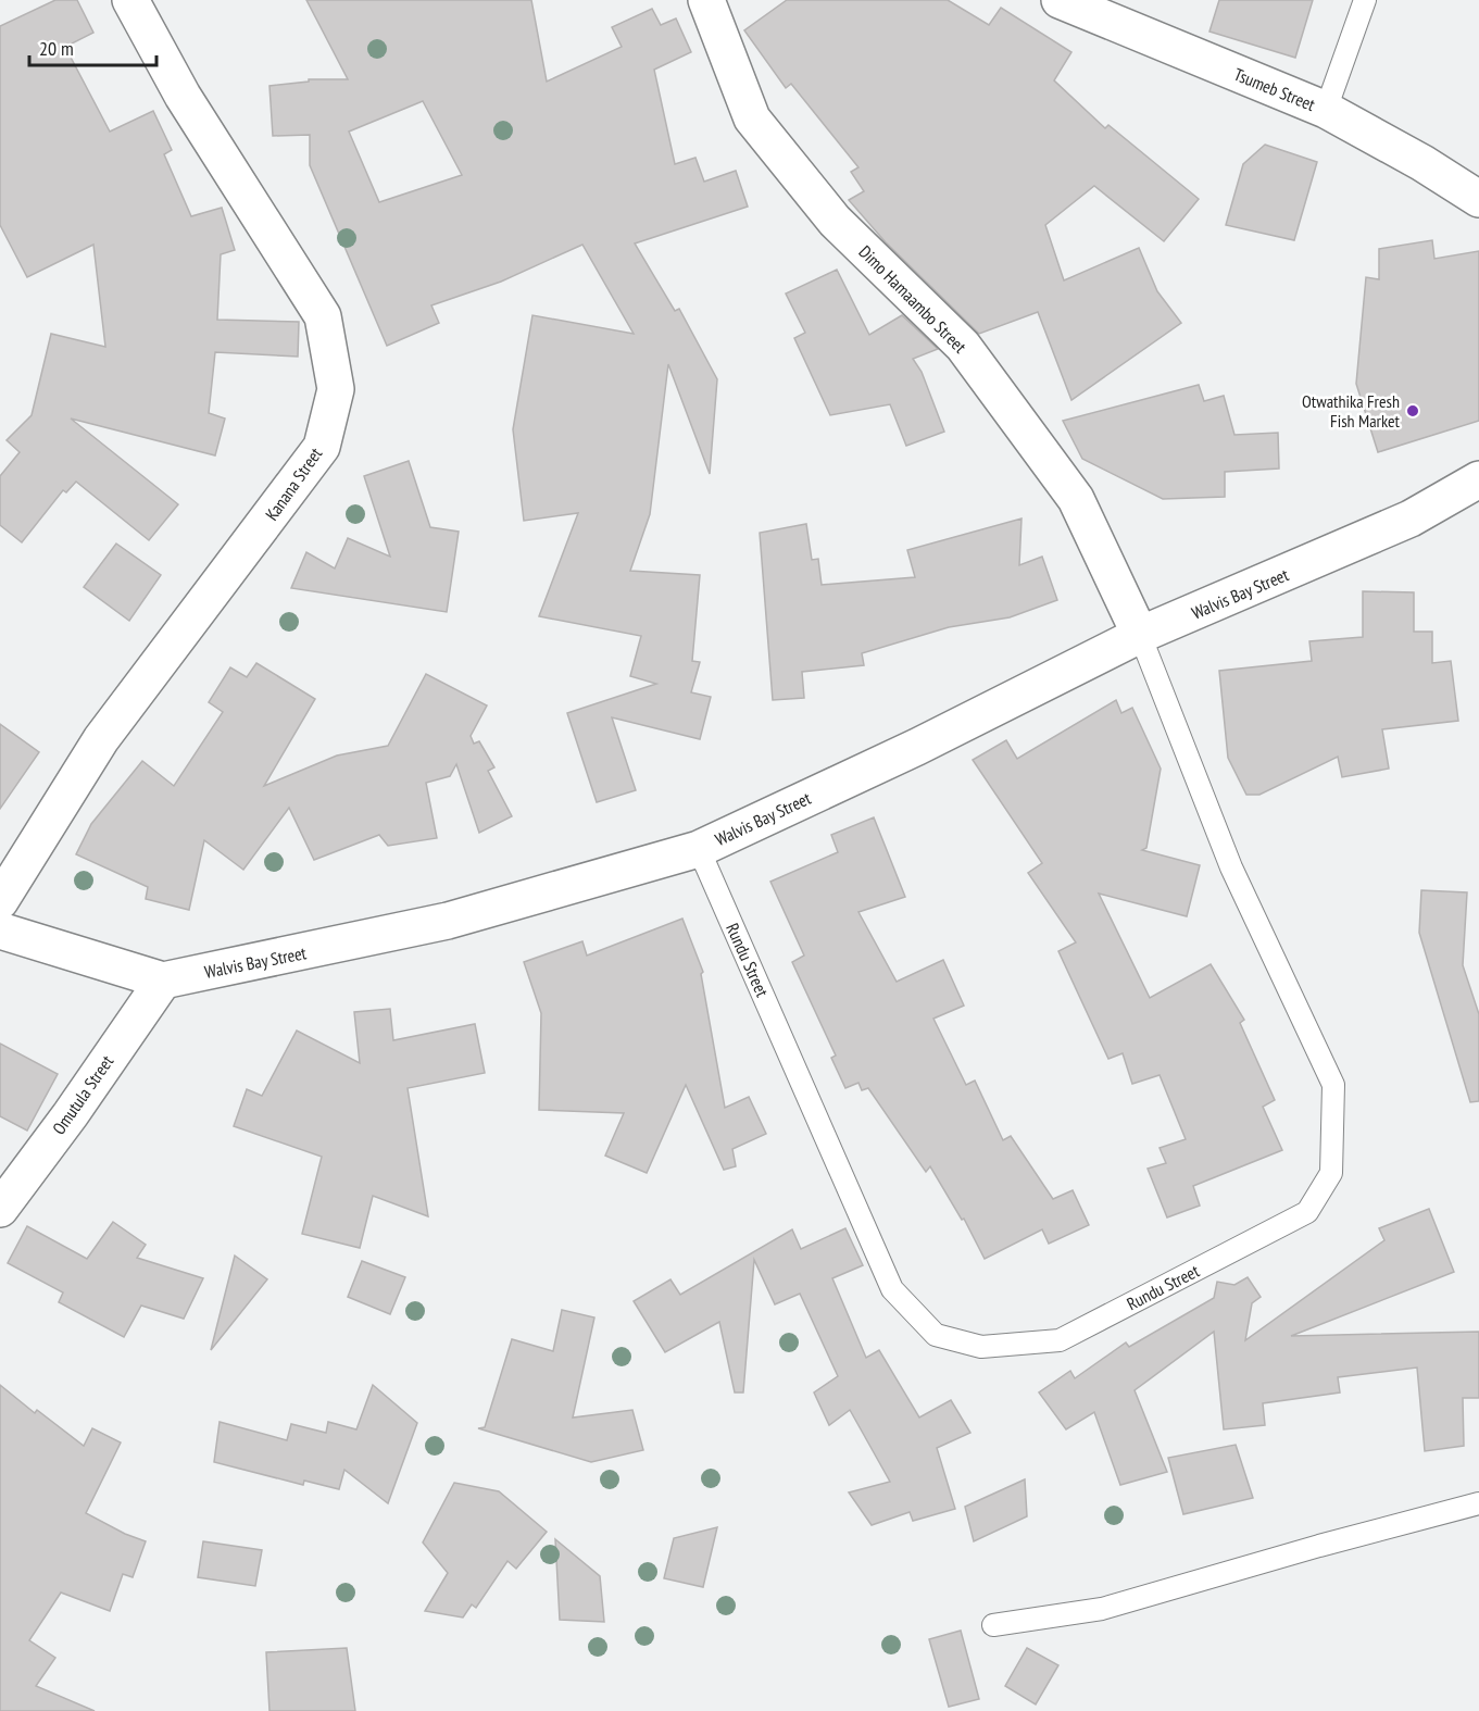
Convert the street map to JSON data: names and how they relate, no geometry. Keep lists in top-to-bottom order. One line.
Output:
{"streets":{"street":["Tsumeb Street","Dimo Hamaambo Street","Kanana Street","Walvis Bay Street","Omutula Street"],"lane":["Rundu Street"]},"crossings":[["Dimo Hamaambo Street","Walvis Bay Street"],["Dimo Hamaambo Street","Rundu Street"],["Walvis Bay Street","Rundu Street"],["Walvis Bay Street","Omutula Street"]],"places":["Otwathika Fresh Fish Market"],"scale_bar":"20 m"}
